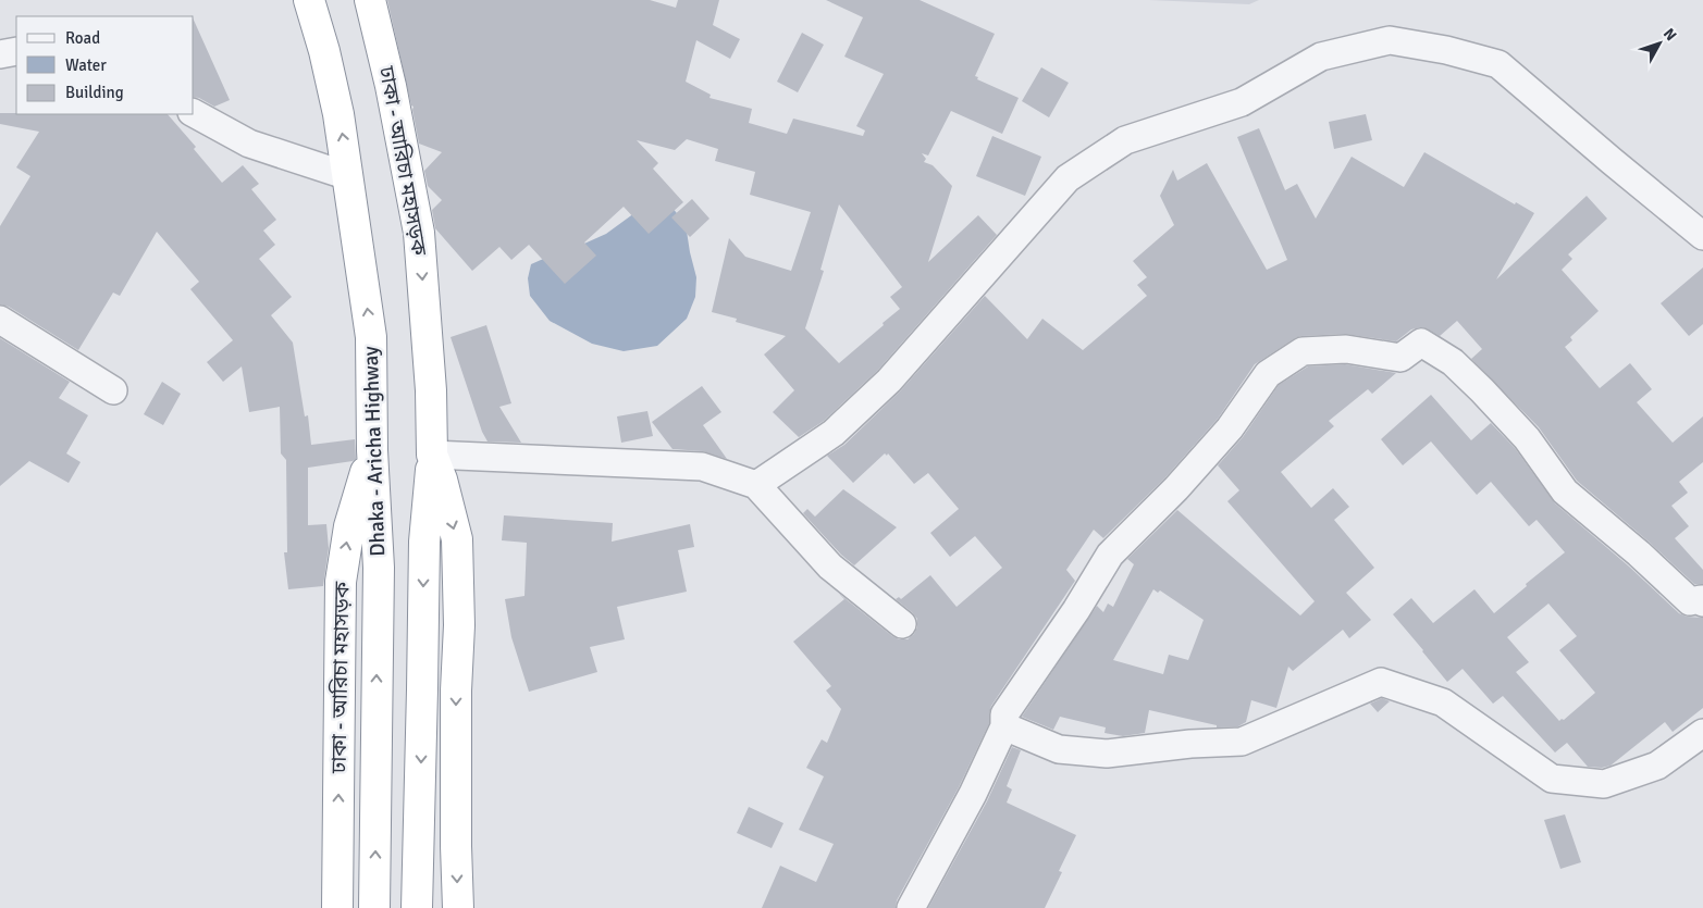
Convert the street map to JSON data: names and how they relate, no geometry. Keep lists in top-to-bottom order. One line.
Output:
{"streets":{"highway":["ঢাকা - আরিচা মহাসড়ক","Dhaka - Aricha Highway"]},"crossings":[["ঢাকা - আরিচা মহাসড়ক","Dhaka - Aricha Highway"]],"one_way":["Dhaka - Aricha Highway"],"legend":["Road","Water","Building"],"north":"top right"}
